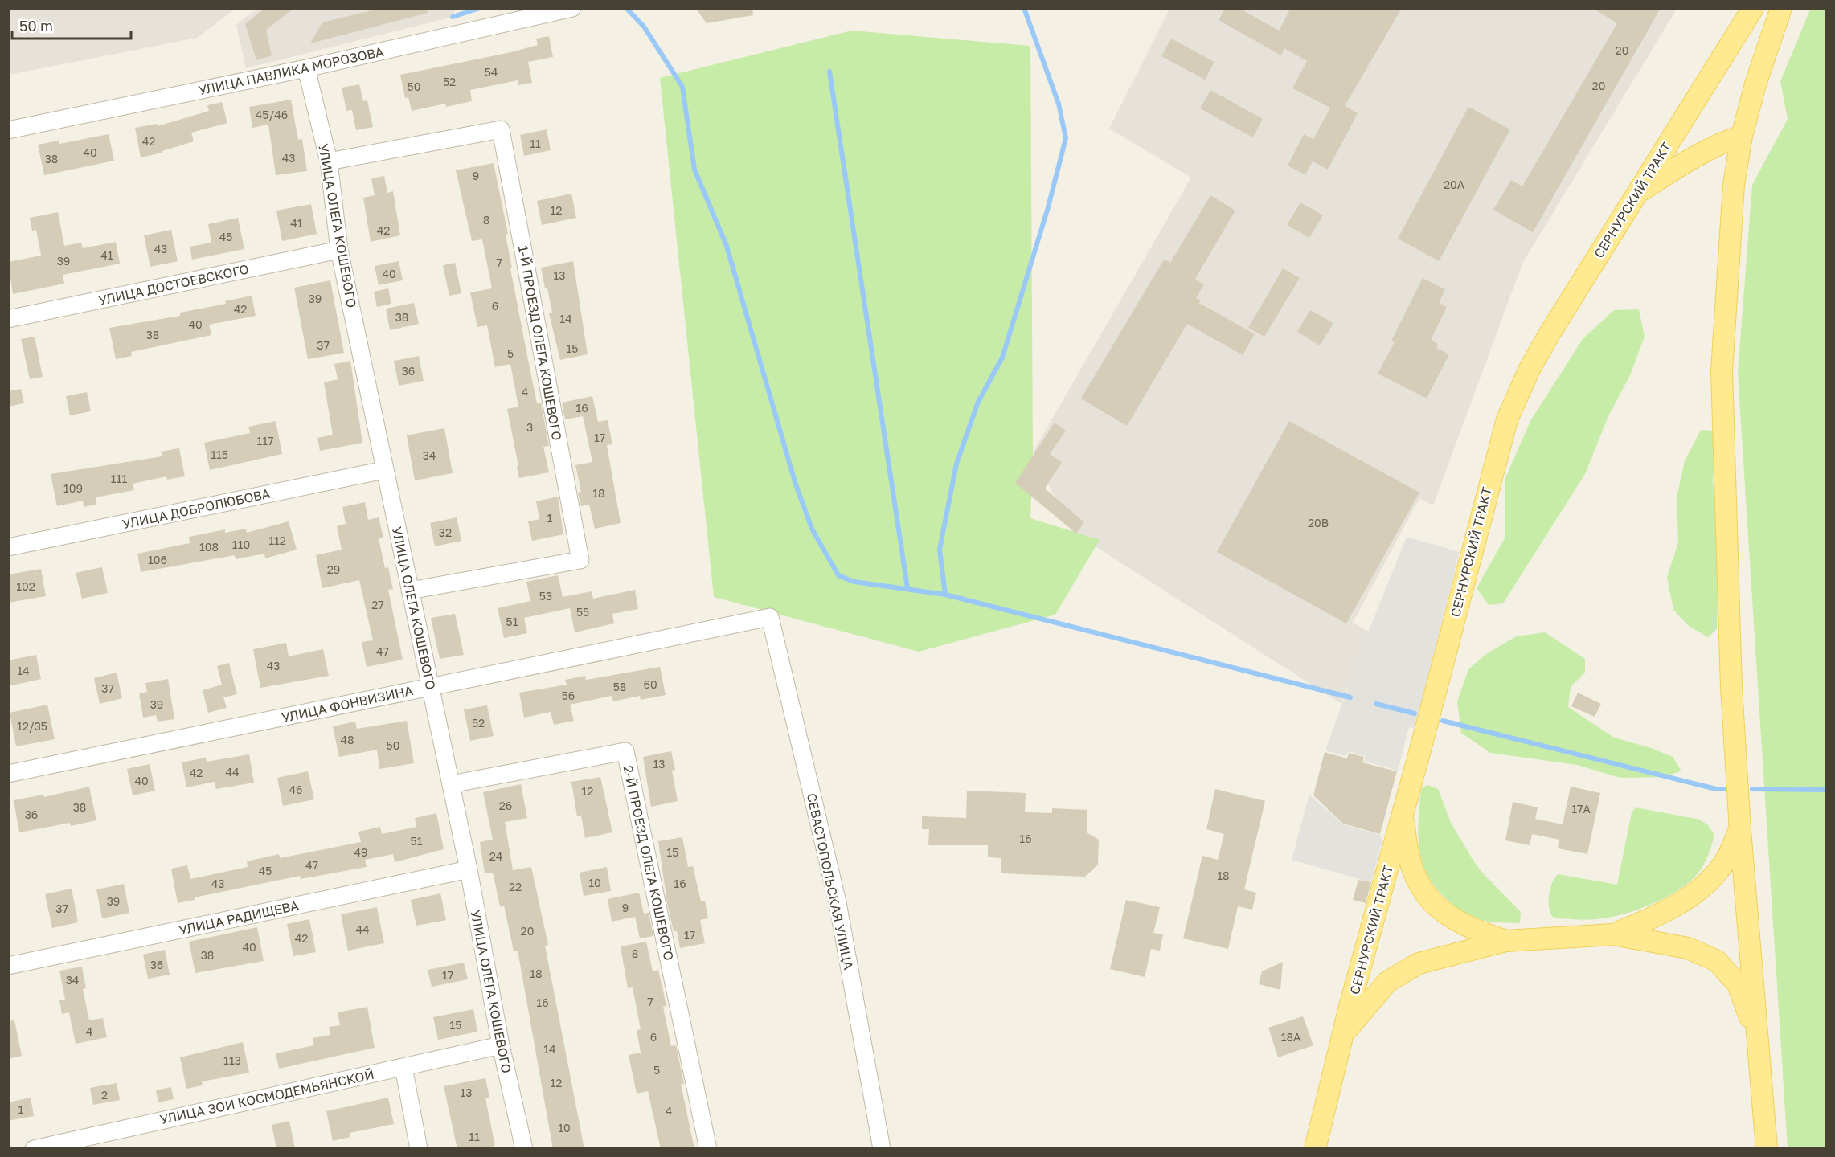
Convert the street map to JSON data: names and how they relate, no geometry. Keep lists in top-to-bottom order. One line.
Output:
{"streets":{"main road":["СЕРНУРСКИЙ ТРАКТ"],"street":["УЛИЦА ПАВЛИКА МОРОЗОВА","УЛИЦА ОЛЕГА КОШЕВОГО","УЛИЦА ДОСТОЕВСКОГО","1-Й ПРОЕЗД ОЛЕГА КОШЕВОГО","УЛИЦА ДОБРОЛЮБОВА","УЛИЦА ФОНВИЗИНА","2-Й ПРОЕЗД ОЛЕГА КОШЕВОГО","СЕВАСТОПОЛЬСКАЯ УЛИЦА","УЛИЦА РАДИЩЕВА","УЛИЦА ЗОИ КОСМОДЕМЬЯНСКОЙ"]},"crossings":[["УЛИЦА ПАВЛИКА МОРОЗОВА","УЛИЦА ОЛЕГА КОШЕВОГО"],["УЛИЦА ОЛЕГА КОШЕВОГО","УЛИЦА ДОСТОЕВСКОГО"],["УЛИЦА ОЛЕГА КОШЕВОГО","1-Й ПРОЕЗД ОЛЕГА КОШЕВОГО"],["УЛИЦА ОЛЕГА КОШЕВОГО","УЛИЦА ДОБРОЛЮБОВА"],["УЛИЦА ОЛЕГА КОШЕВОГО","УЛИЦА ФОНВИЗИНА"],["УЛИЦА ОЛЕГА КОШЕВОГО","2-Й ПРОЕЗД ОЛЕГА КОШЕВОГО"],["УЛИЦА ОЛЕГА КОШЕВОГО","УЛИЦА РАДИЩЕВА"],["УЛИЦА ОЛЕГА КОШЕВОГО","УЛИЦА ЗОИ КОСМОДЕМЬЯНСКОЙ"],["УЛИЦА ФОНВИЗИНА","СЕВАСТОПОЛЬСКАЯ УЛИЦА"]],"house_numbers":["20","54","52","20","50","45/46","42","11","40","43","38","9","20А","12","8","41","42","45","43","41","39","7","40","13","39","6","42","38","14","40","38","37","15","5","36","4","16","3","17","117","115","34","111","109","18","1","20В","32","112","110","108","106","29","102","53","27","55","51","47","43","14","60","58","37","56","39","52","12/35","48","50","13","44","42","40","46","12","26","38","17А","36","16","51","49","15","24","47","45","18","10","43","16","22","39","9","37","44","20","17","42","40","8","38","36","18","17","34","7","16","15","4","6","18А","14","113","5","12","13","2","1","4","10","11"],"scale_bar":"50 m"}
